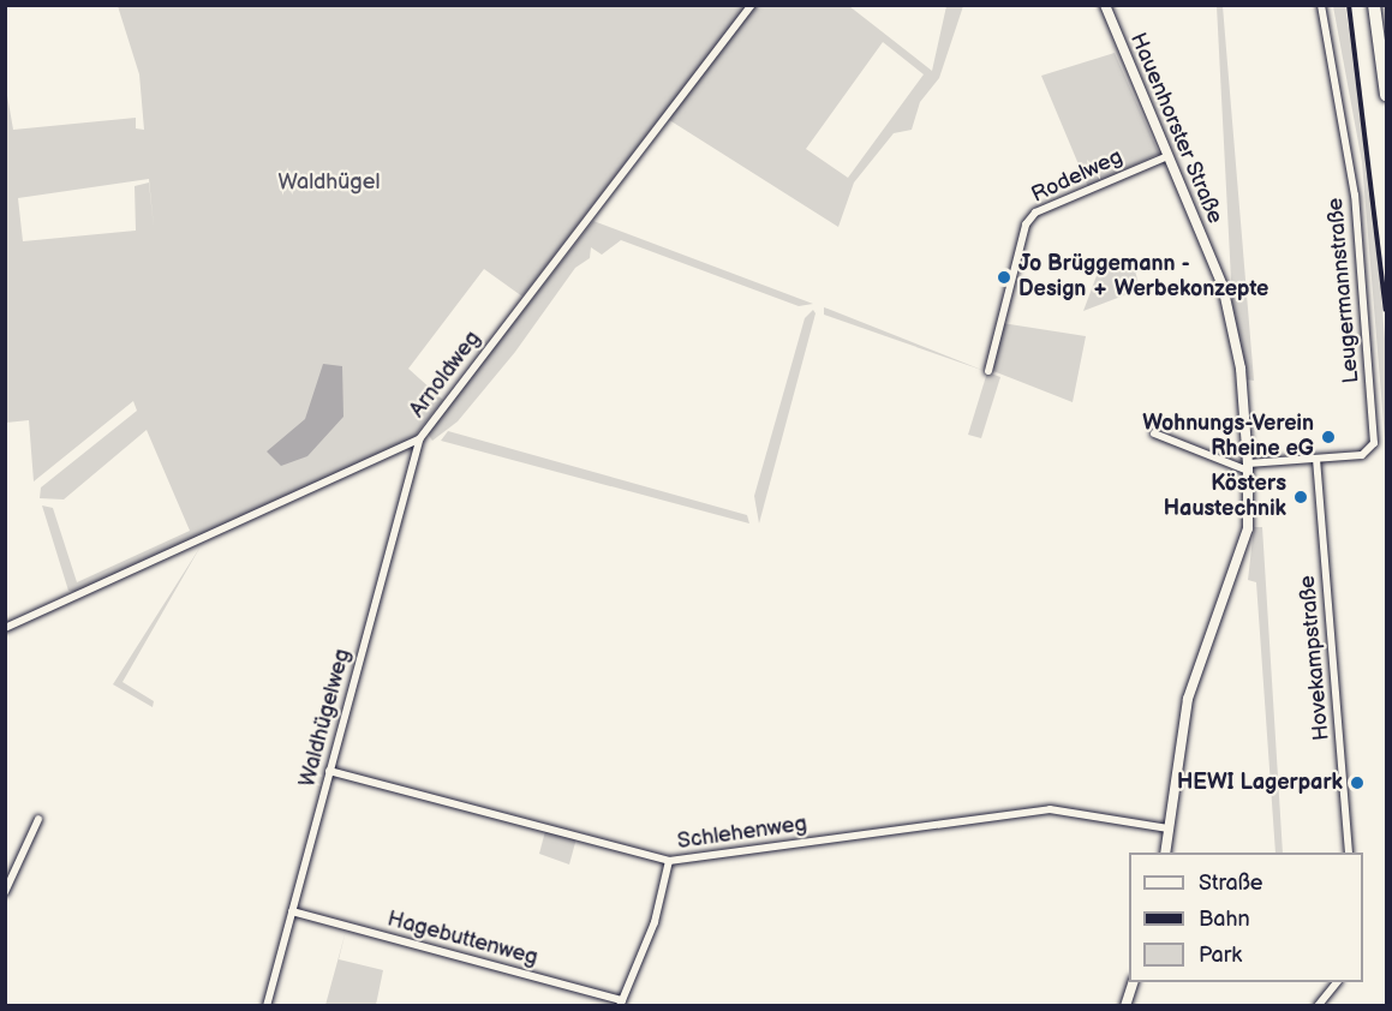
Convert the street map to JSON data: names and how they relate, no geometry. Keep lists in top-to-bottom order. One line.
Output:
{"streets":{"street":["Hauenhorster Straße","Rodelweg","Leugermannstraße","Arnoldweg","Hovekampstraße","Waldhügelweg","Schlehenweg","Hagebuttenweg"]},"crossings":[["Hauenhorster Straße","Rodelweg"],["Hauenhorster Straße","Leugermannstraße"],["Hauenhorster Straße","Schlehenweg"],["Leugermannstraße","Hovekampstraße"],["Arnoldweg","Waldhügelweg"],["Waldhügelweg","Schlehenweg"],["Waldhügelweg","Hagebuttenweg"]],"parks":["Waldhügel"],"places":["Jo Brüggemann - Design + Werbekonzepte","Wohnungs-Verein Rheine eG","Kösters Haustechnik","HEWI Lagerpark"],"legend":["Straße","Bahn","Park"]}
